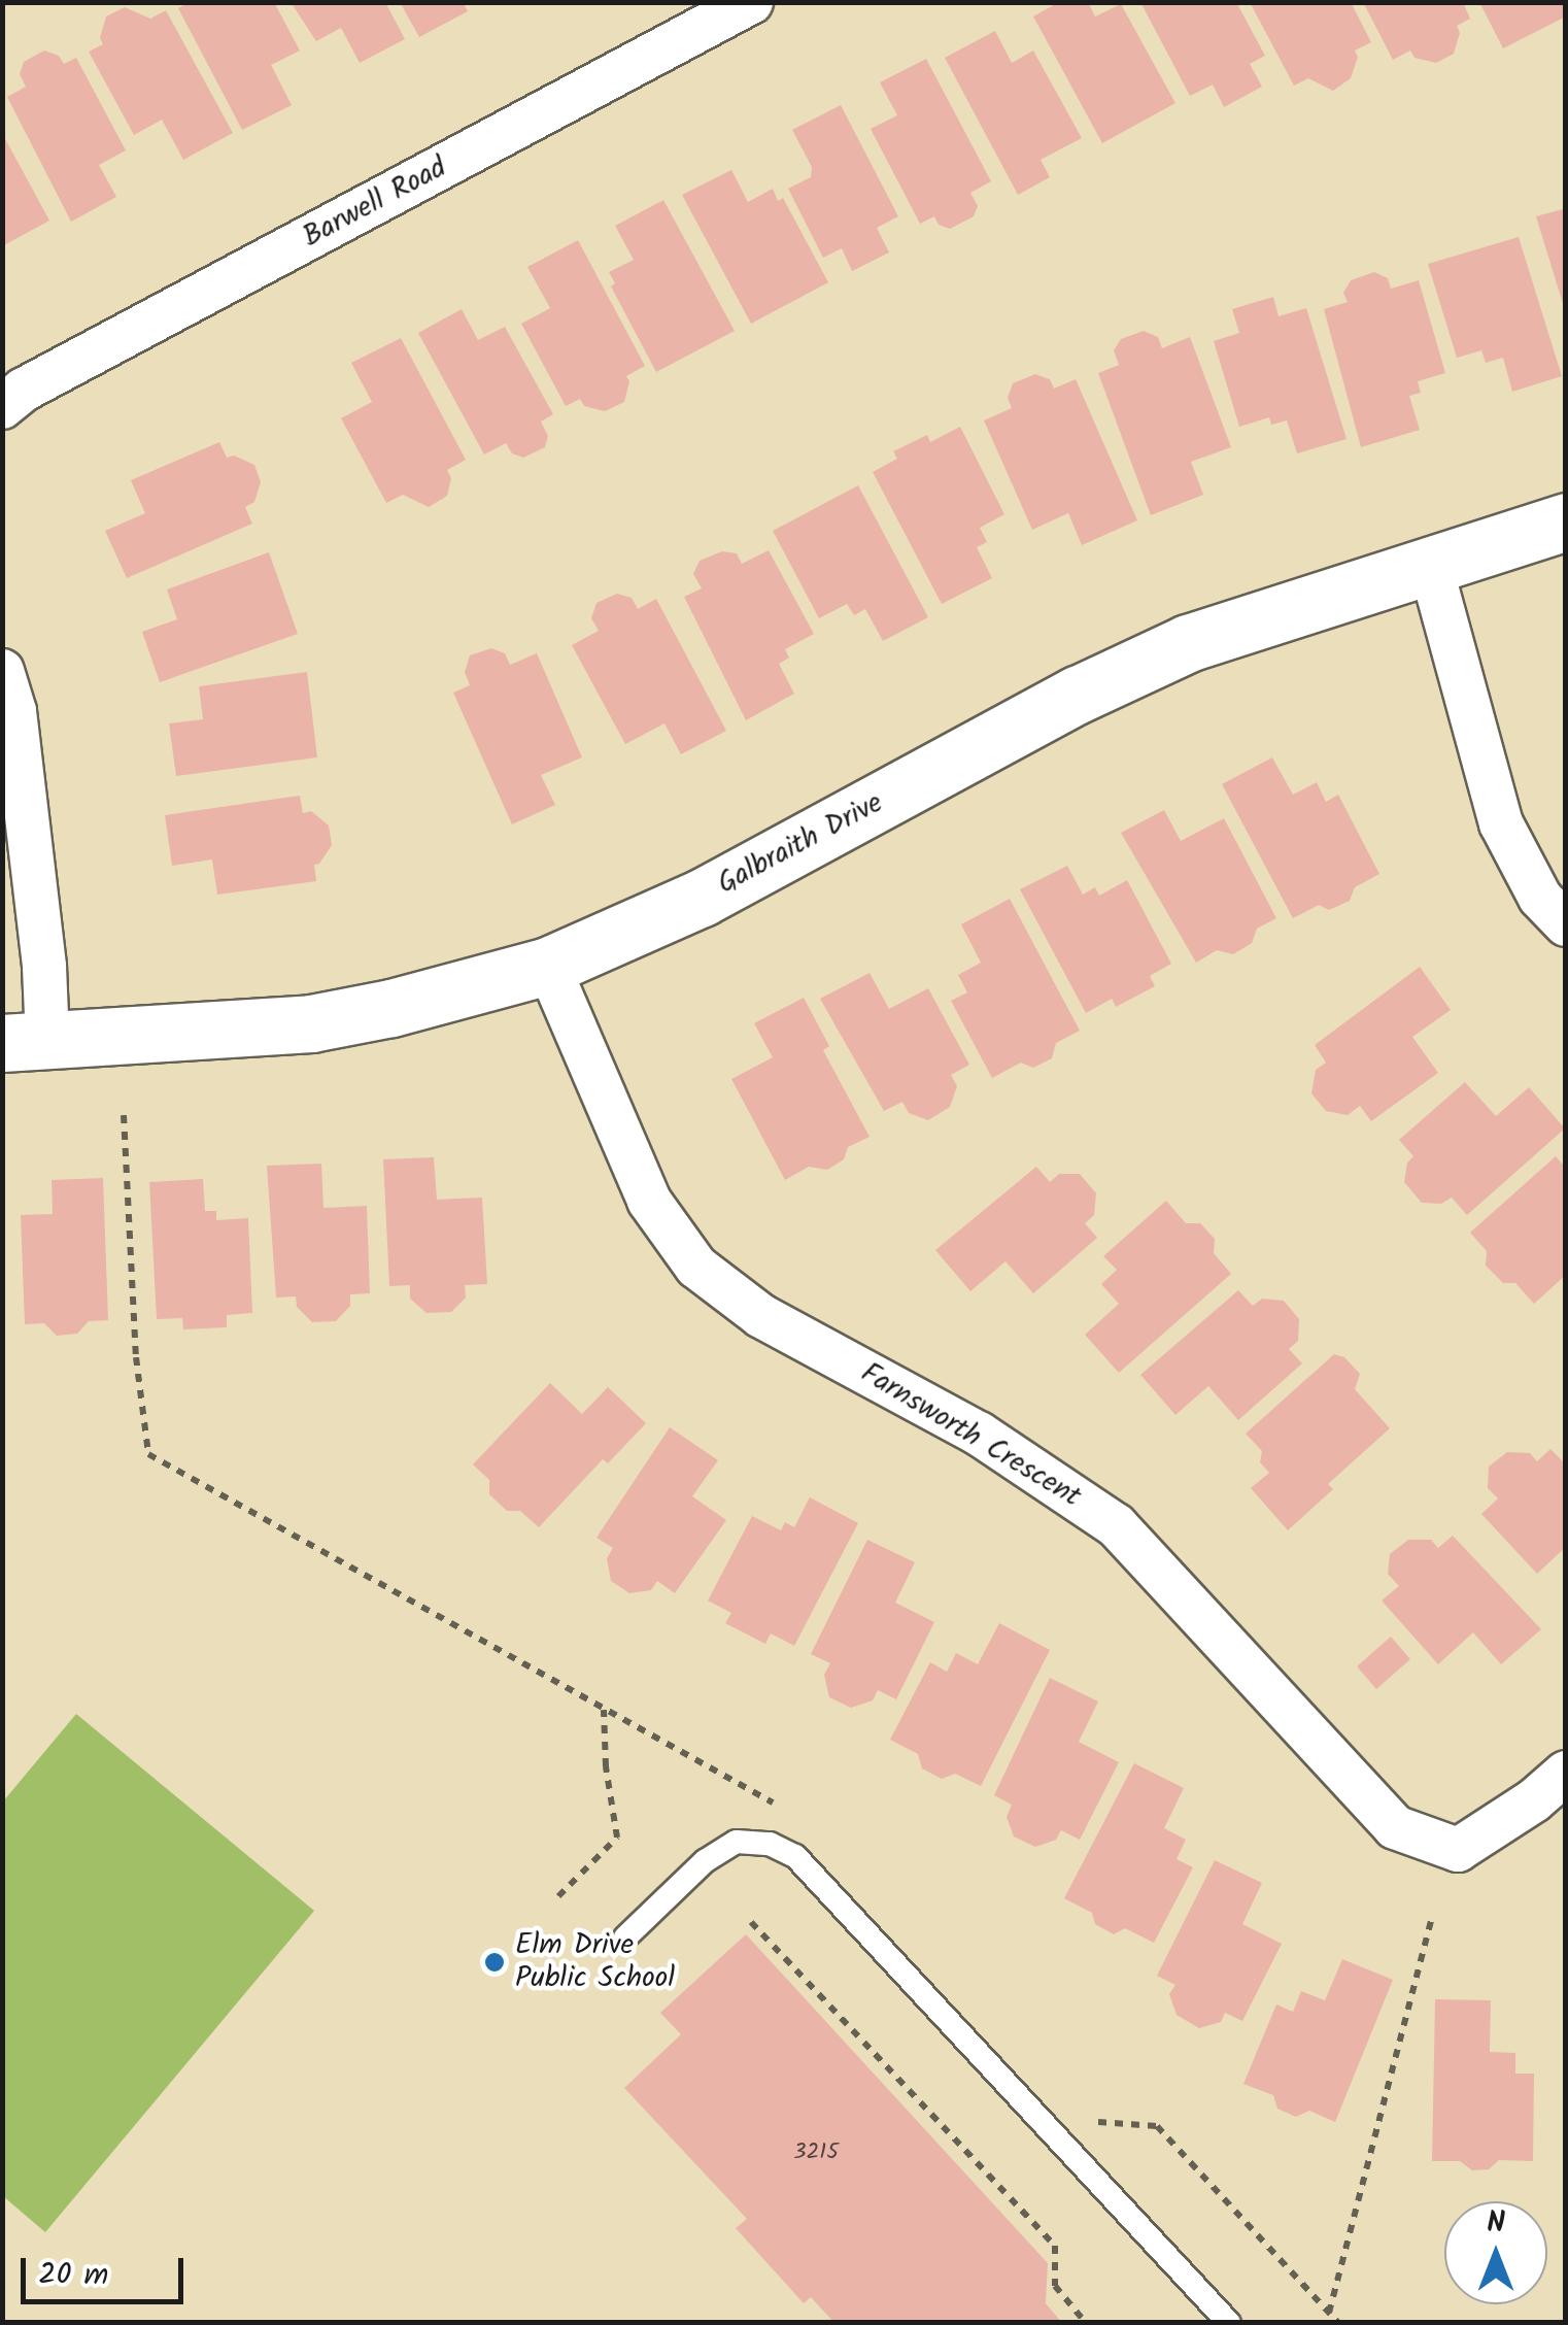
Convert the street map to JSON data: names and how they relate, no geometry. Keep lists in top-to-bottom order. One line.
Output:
{"streets":{"street":["Barwell Road","Galbraith Drive","Farnsworth Crescent"]},"crossings":[["Galbraith Drive","Farnsworth Crescent"]],"places":["Elm Drive Public School"],"house_numbers":["3215"],"scale_bar":"20 m","north":"top"}
